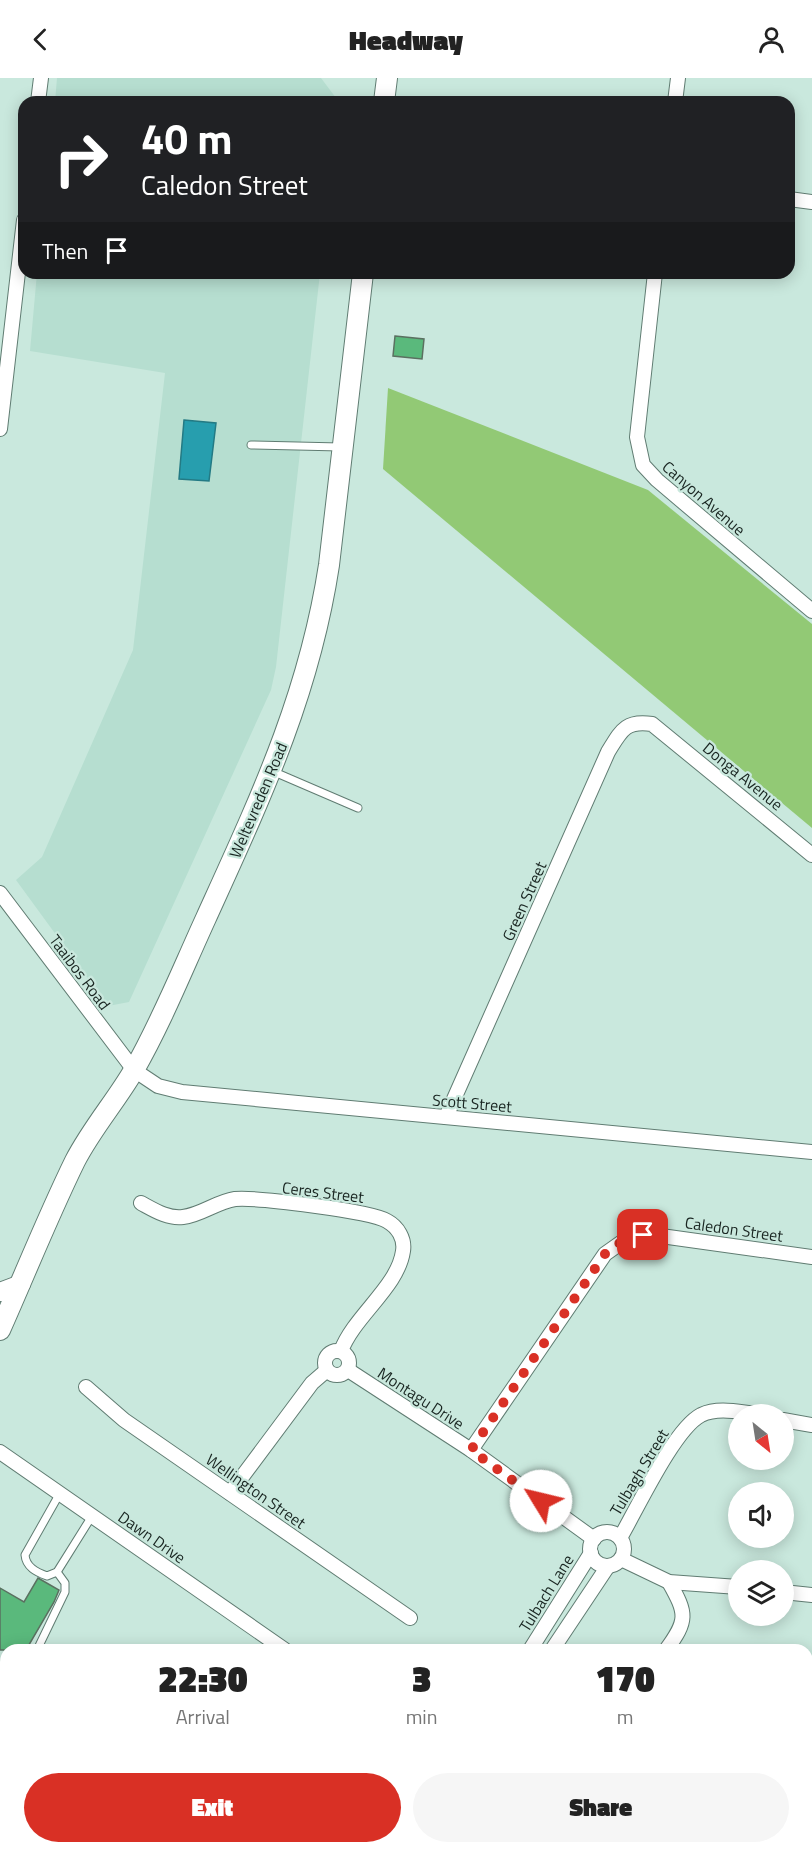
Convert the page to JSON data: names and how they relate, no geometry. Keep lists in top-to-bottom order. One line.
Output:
{"streets":{"main road":["Weltevreden Road"],"street":["Canyon Avenue","Donga Avenue","Green Street","Taaibos Road","Scott Street","Ceres Street","Caledon Street","Montagu Drive","Tulbagh Street","Wellington Street","Dawn Drive","Tulbach Lane"]},"crossings":[["Donga Avenue","Green Street"],["Weltevreden Road","Taaibos Road"],["Weltevreden Road","Scott Street"],["Green Street","Scott Street"],["Taaibos Road","Scott Street"],["Ceres Street","Montagu Drive"],["Caledon Street","Montagu Drive"],["Montagu Drive","Tulbagh Street"],["Montagu Drive","Tulbach Lane"],["Tulbagh Street","Tulbach Lane"]],"north":"bottom right","page":{"header":"Headway","turn":["40 m","Caledon Street"],"then":"Then","eta":["22:30","Arrival","3","min","170","m"],"buttons":["Exit","Share"]}}
